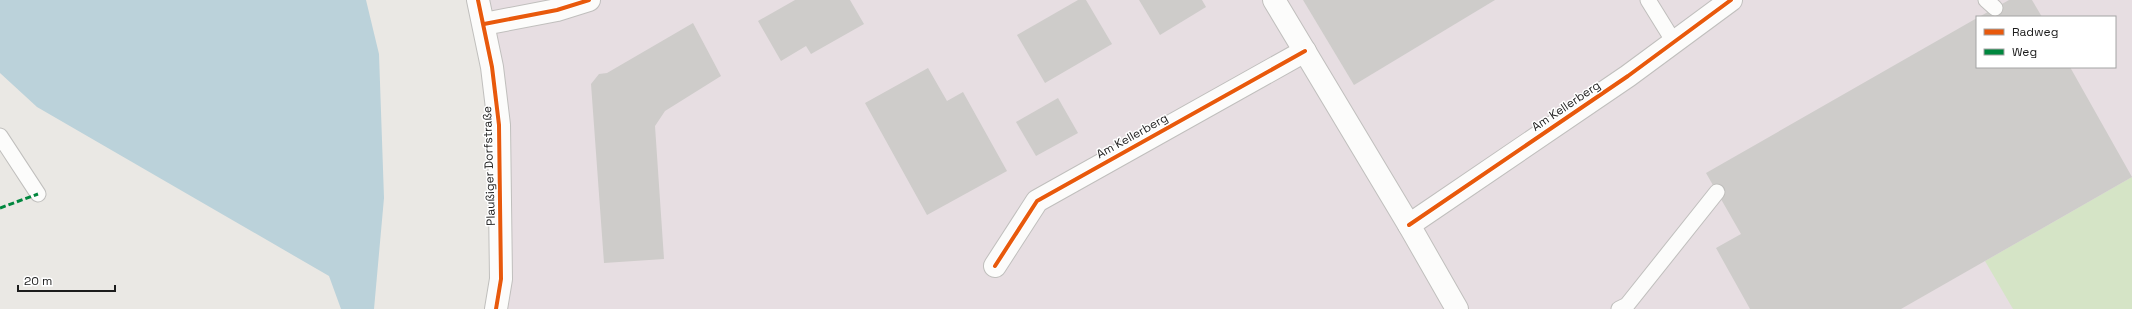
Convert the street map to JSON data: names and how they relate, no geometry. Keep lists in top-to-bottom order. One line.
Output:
{"streets":{"street":["Am Kellerberg","Plaußiger Dorfstraße"]},"legend":["Radweg","Weg"],"scale_bar":"20 m"}
